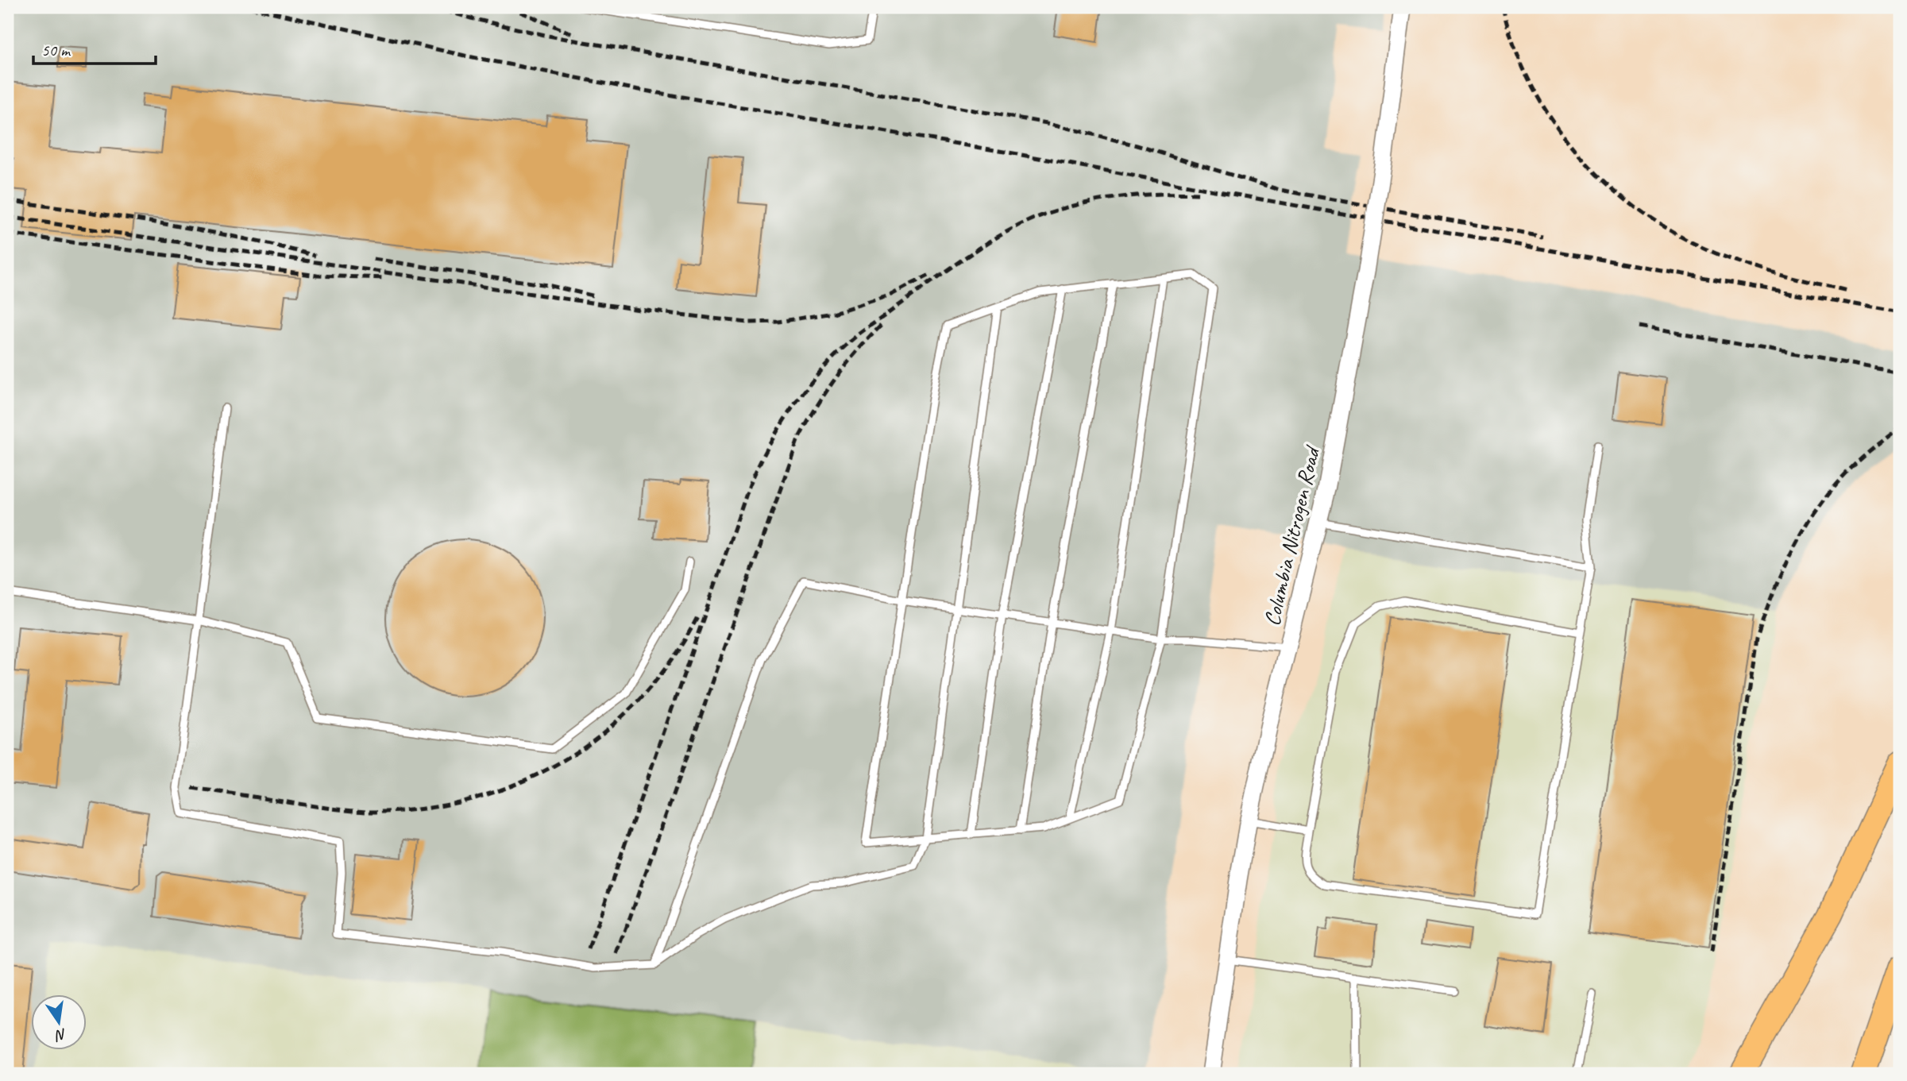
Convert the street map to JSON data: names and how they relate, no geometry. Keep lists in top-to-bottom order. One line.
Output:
{"streets":{"street":["Columbia Nitrogen Road"]},"scale_bar":"50 m","north":"bottom"}
